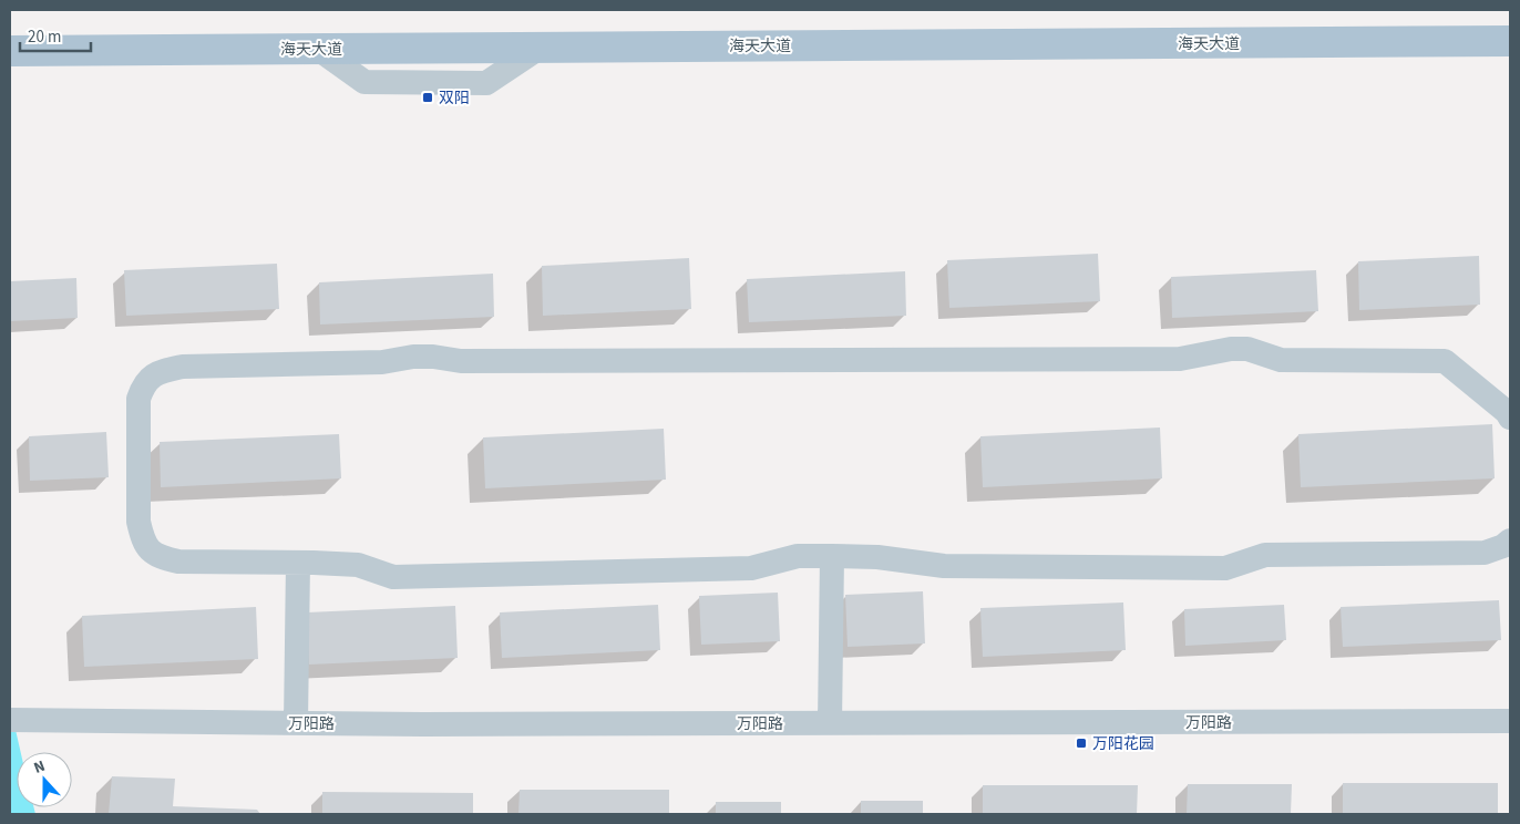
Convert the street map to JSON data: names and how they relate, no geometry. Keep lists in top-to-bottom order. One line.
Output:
{"streets":{"main road":["海天大道"],"street":["万阳路"]},"places":{"transit":["双阳","万阳花园"]},"scale_bar":"20 m","north":"top"}
